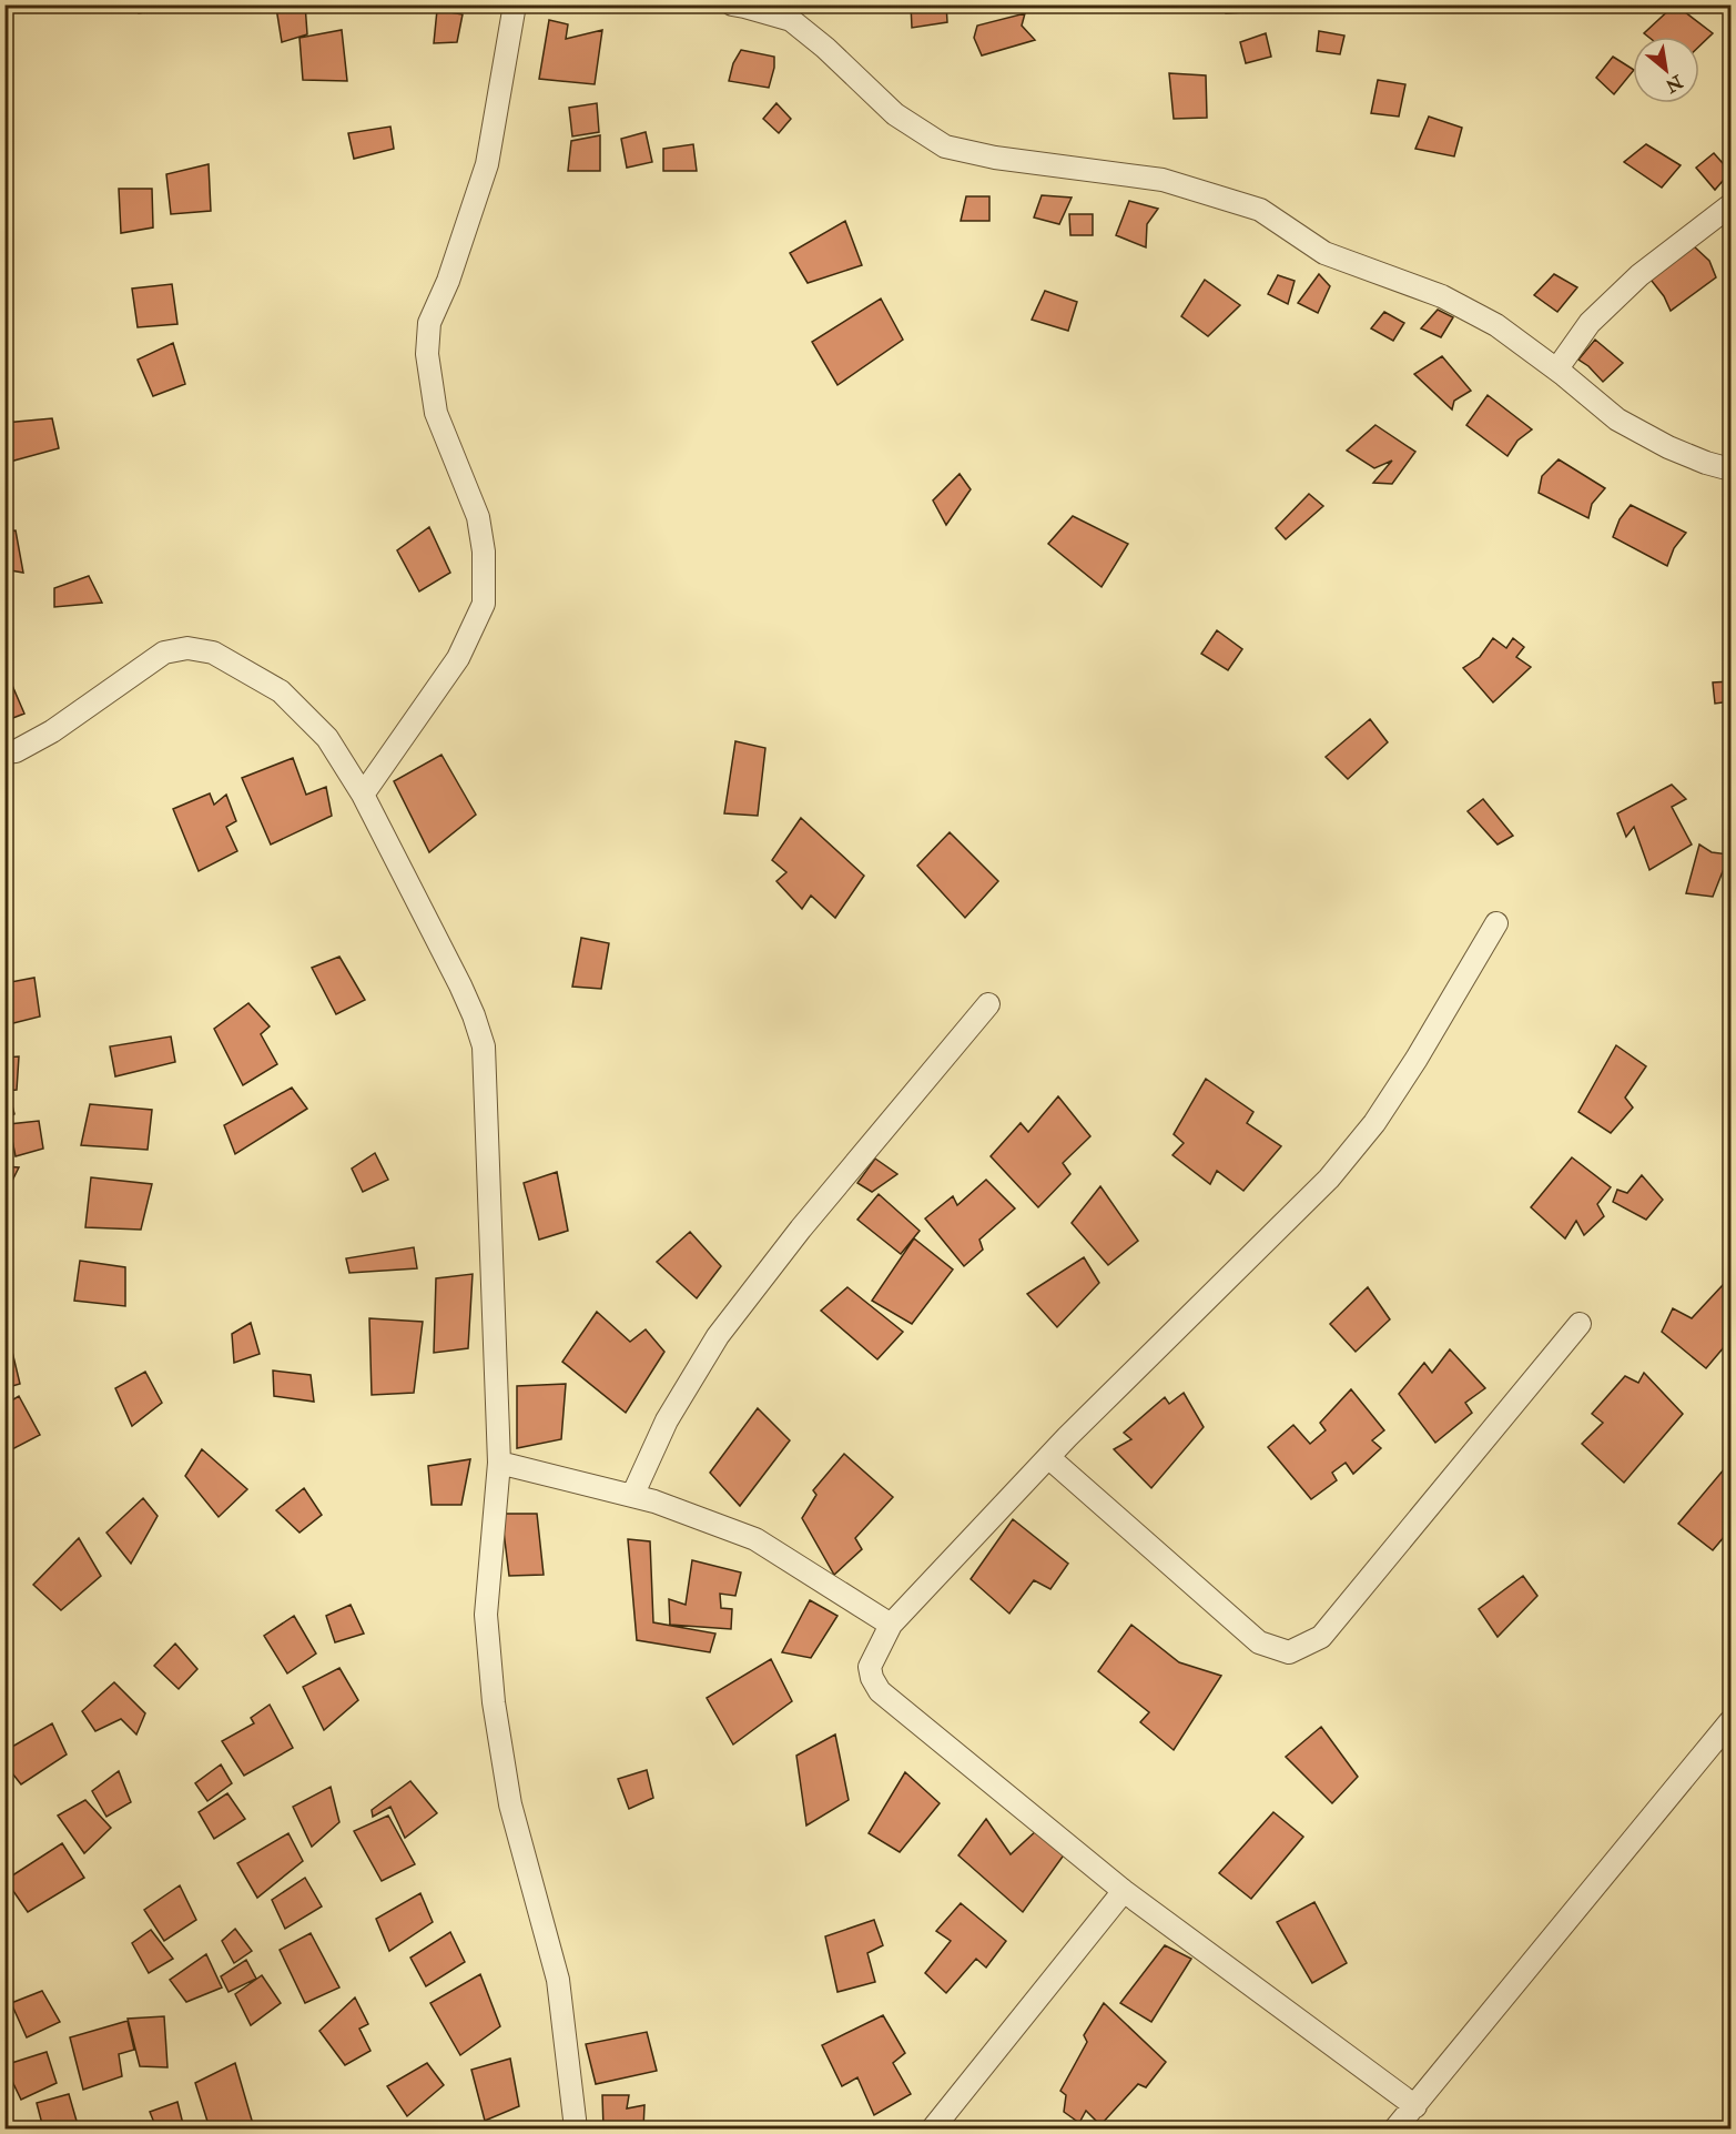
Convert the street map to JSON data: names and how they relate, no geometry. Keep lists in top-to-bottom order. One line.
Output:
{"north":"bottom right"}
